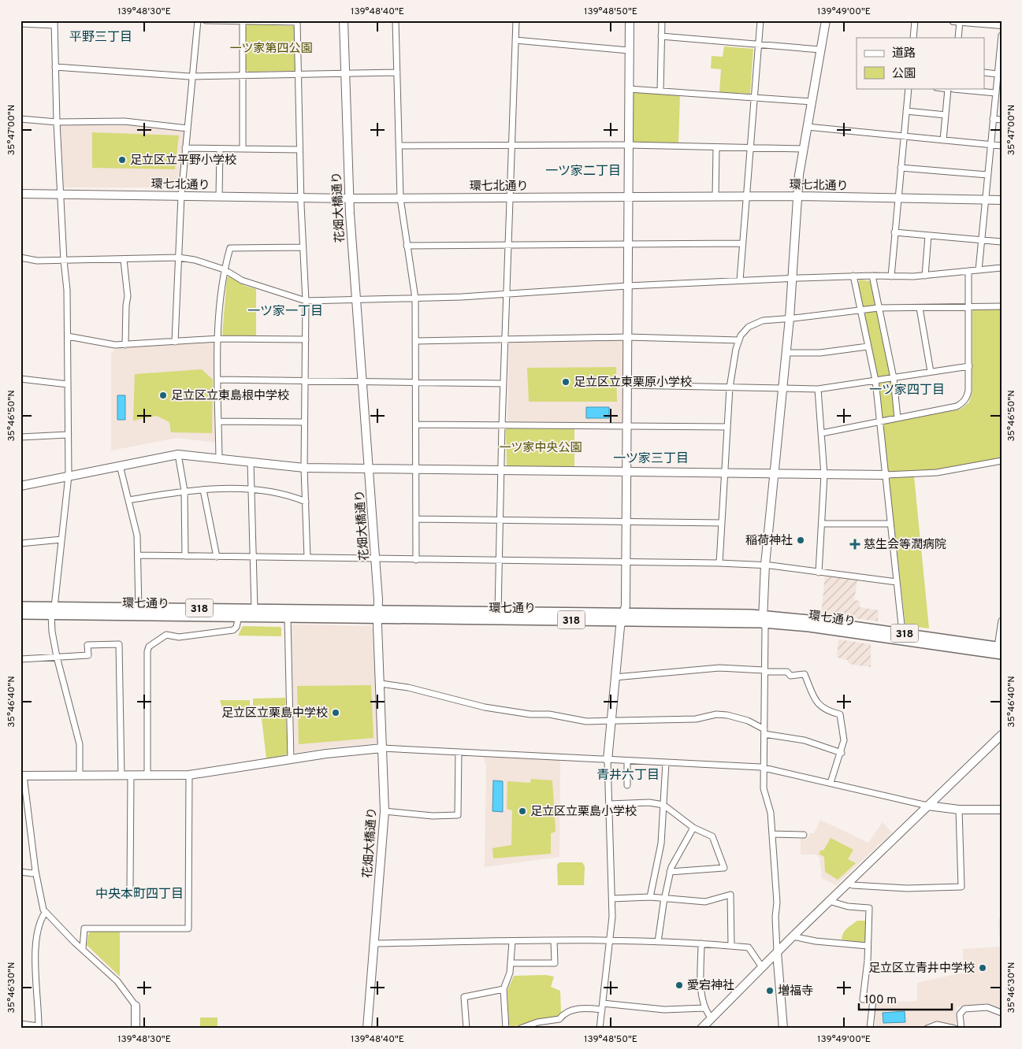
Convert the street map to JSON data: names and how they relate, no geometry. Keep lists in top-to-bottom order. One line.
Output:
{"streets":{"main road":["環七通り","318"],"street":["環七北通り","花畑大橋通り"]},"crossings":[["環七北通り","花畑大橋通り"],["花畑大橋通り","環七通り"]],"districts":["平野三丁目","一ツ家二丁目","一ツ家一丁目","一ツ家四丁目","一ツ家三丁目","青井六丁目","中央本町四丁目"],"parks":["一ツ家第四公園","一ツ家中央公園"],"places":{"other":["足立区立平野小学校","足立区立東栗原小学校","足立区立東島根中学校","稲荷神社","足立区立栗島中学校","足立区立栗島小学校","足立区立青井中学校","愛宕神社","増福寺"],"health":["慈生会等潤病院"]},"legend":["道路","公園"],"scale_bar":"100 m","coordinates":["139°48'30\"E","139°48'40\"E","139°48'50\"E","139°49'00\"E","35°47'00\"N","35°46'50\"N","35°46'40\"N","35°46'30\"N"]}
